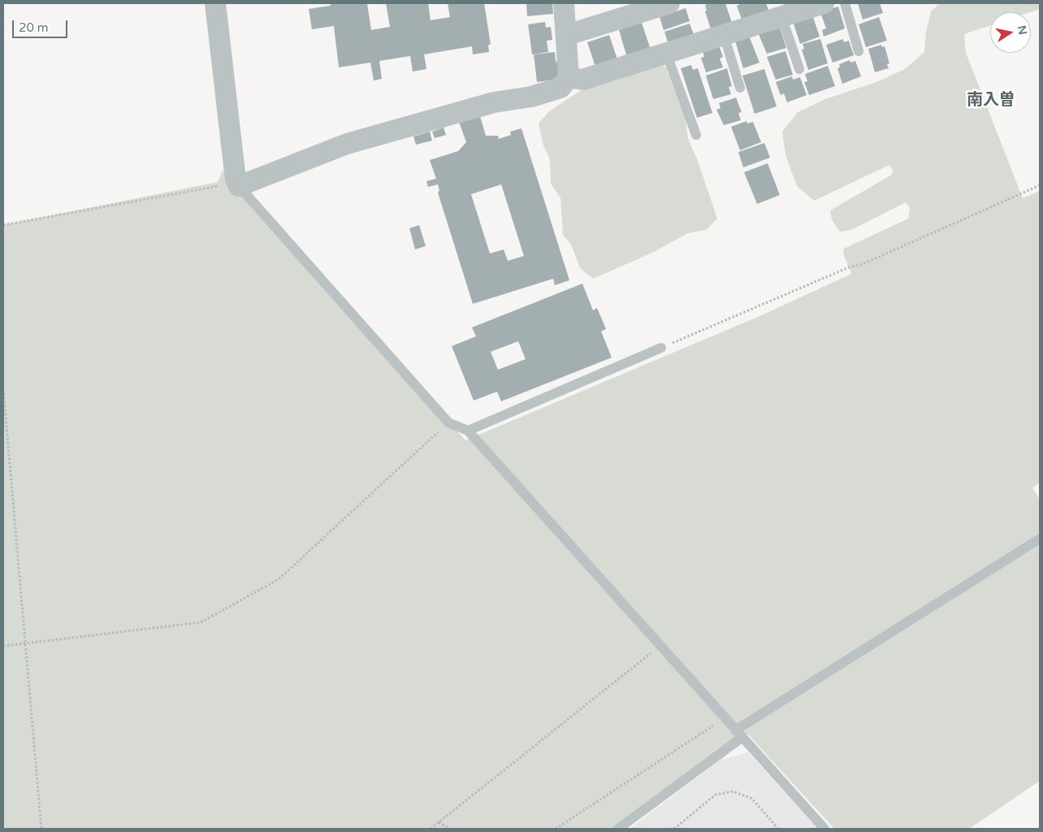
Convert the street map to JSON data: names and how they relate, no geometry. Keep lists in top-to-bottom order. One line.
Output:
{"districts":["南入曽"],"scale_bar":"20 m","north":"right"}
